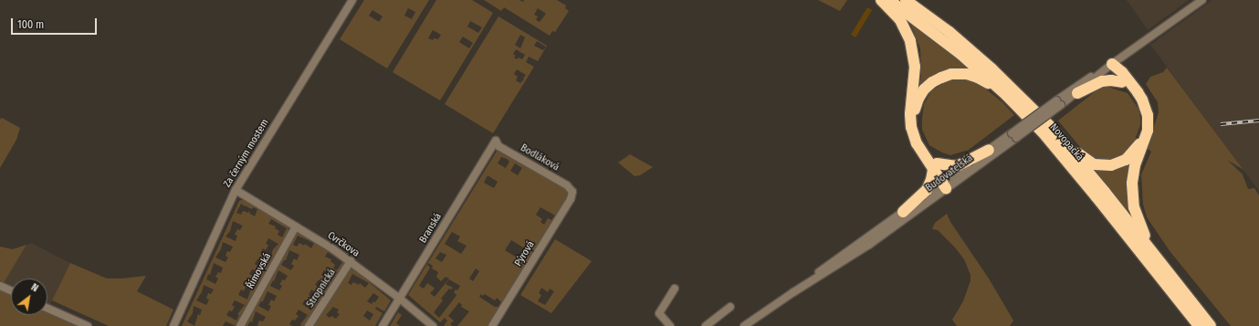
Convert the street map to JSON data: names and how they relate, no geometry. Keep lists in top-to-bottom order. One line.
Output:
{"streets":{"highway":["Novopacká"],"street":["Za černým mostem","Bodláková","Budovatelská","Branská","Cvrčkova","Pýrová","Římovská","Stropnická"]},"crossings":[["Za černým mostem","Cvrčkova"],["Bodláková","Branská"],["Bodláková","Pýrová"],["Branská","Cvrčkova"],["Cvrčkova","Římovská"],["Cvrčkova","Stropnická"]],"scale_bar":"100 m","north":"top right"}
